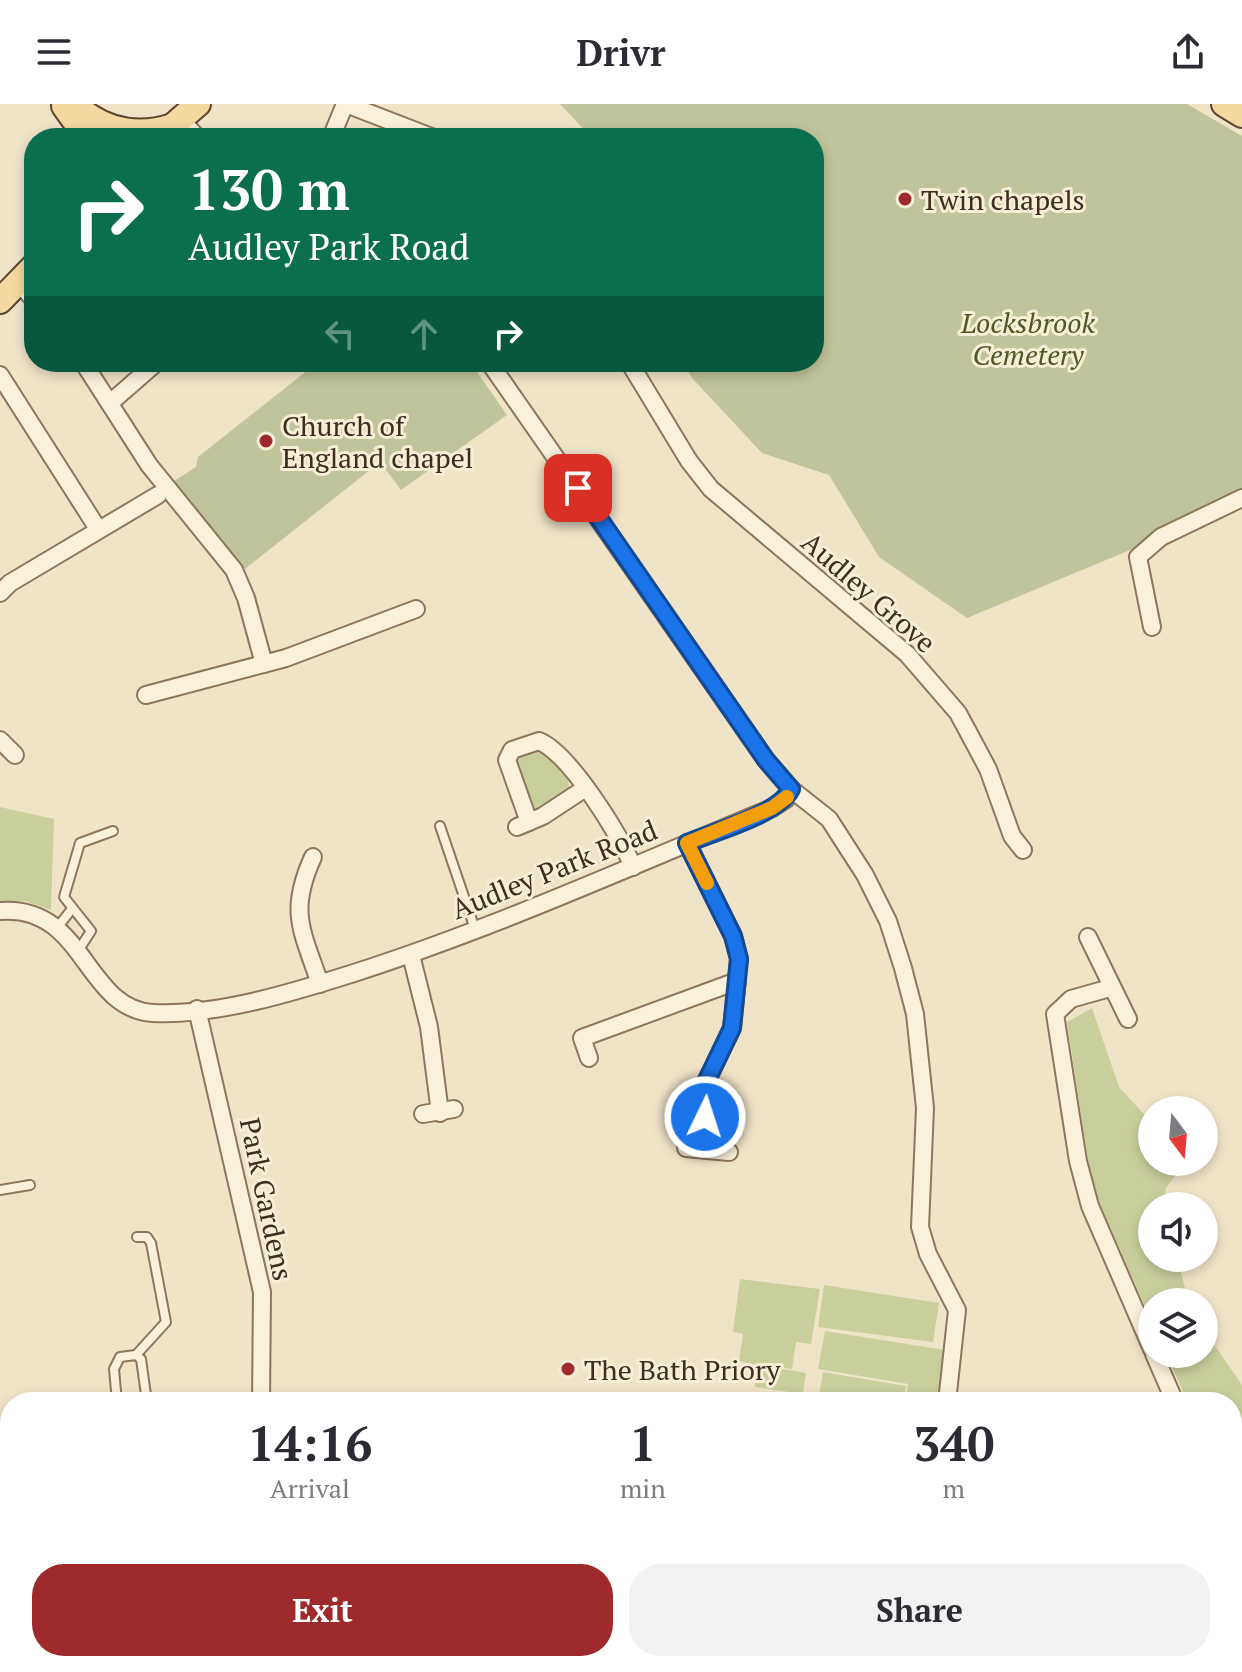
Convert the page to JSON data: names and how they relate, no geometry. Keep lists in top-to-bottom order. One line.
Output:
{"streets":{"street":["Audley Grove","Audley Park Road","Park Gardens"]},"crossings":[["Audley Park Road","Park Gardens"]],"parks":["Locksbrook Cemetery"],"places":["Twin chapels","Church of England chapel","The Bath Priory"],"north":"bottom","page":{"header":"Drivr","turn":["130 m","Audley Park Road"],"eta":["14:16","Arrival","1","min","340","m"],"buttons":["Exit","Share"]}}
